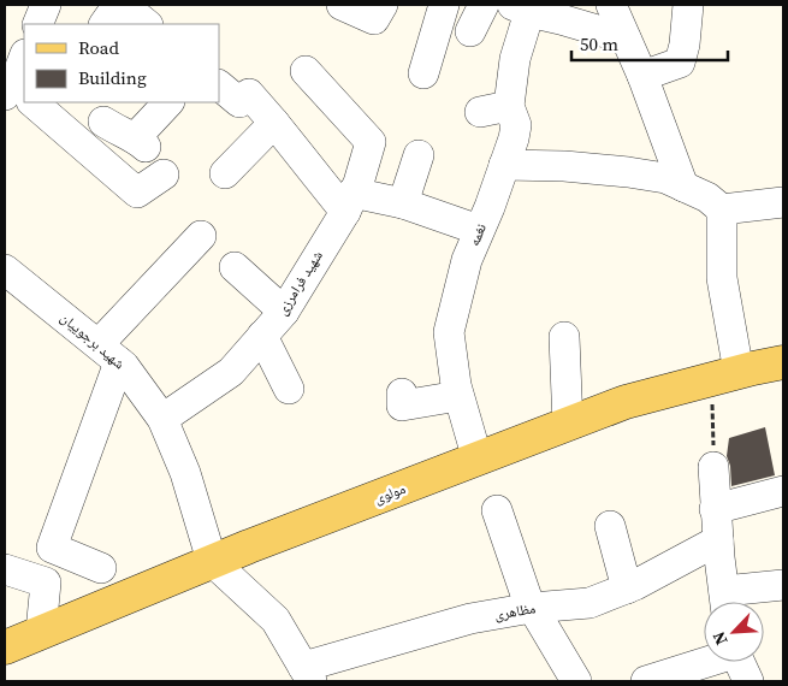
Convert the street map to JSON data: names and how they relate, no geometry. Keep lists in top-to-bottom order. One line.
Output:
{"streets":{"main road":["مولوی"],"street":["نغمه","شهید فرامرزی","شهید برجوییان","مظاهری"]},"crossings":[["نغمه","مولوی"],["شهید فرامرزی","شهید برجوییان"],["شهید برجوییان","مولوی"]],"legend":["Road","Building"],"scale_bar":"50 m","north":"bottom left"}
